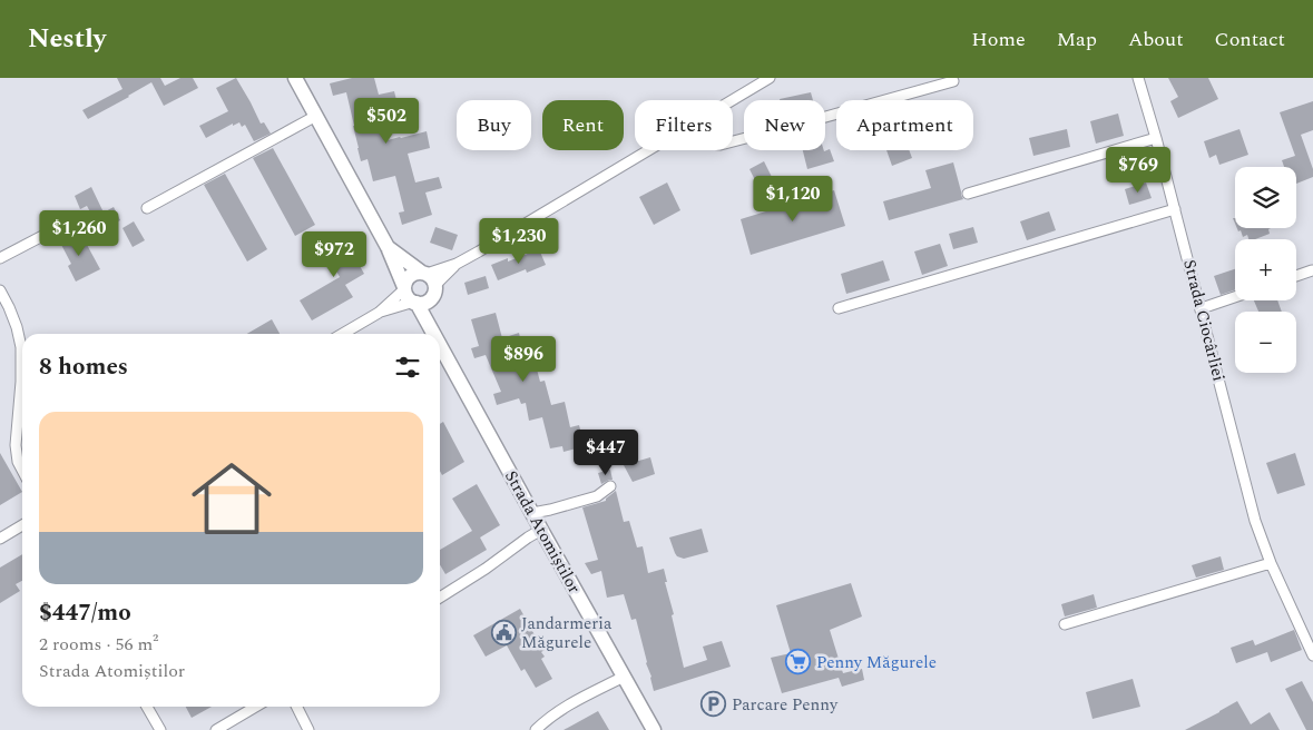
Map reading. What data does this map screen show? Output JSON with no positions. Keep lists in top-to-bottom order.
{
  "streets": {
    "main road": ["Strada Atomiștilor"],
    "street": ["Strada Ciocârliei"]
  },
  "places": {
    "public building": ["Jandarmeria Măgurele"],
    "supermarket": ["Penny Măgurele"],
    "parking": ["Parcare Penny"]
  },
  "page": {
    "header": "Nestly",
    "nav": [
      "Home",
      "Map",
      "About",
      "Contact"
    ],
    "price": [
      "$502",
      "$769",
      "$1,120",
      "$1,260",
      "$1,230",
      "$972",
      "$896",
      "$447"
    ],
    "chip": [
      "Buy",
      "Rent",
      "Filters",
      "New",
      "Apartment"
    ],
    "map_buttons": ["+", "−"],
    "heading": "8 homes",
    "list": [
      {
        "name": "$447/mo",
        "note": "2 rooms · 56 m² · Strada Atomiștilor"
      }
    ]
  }
}
